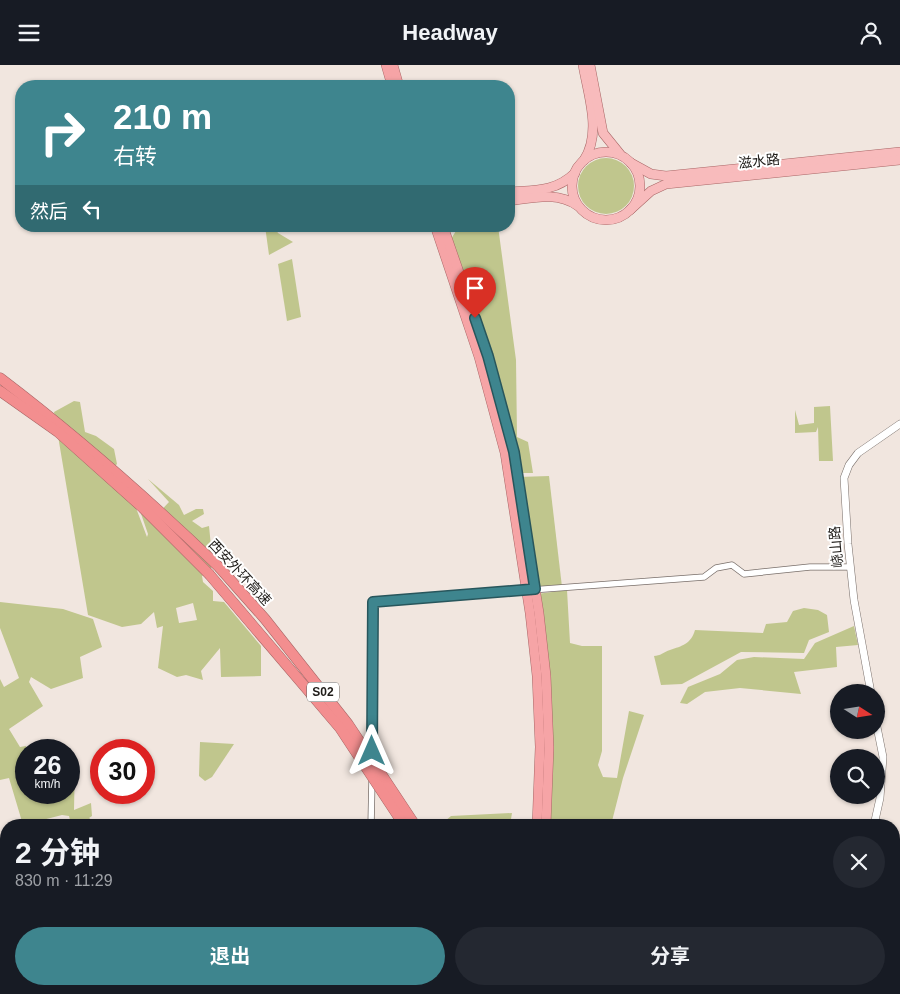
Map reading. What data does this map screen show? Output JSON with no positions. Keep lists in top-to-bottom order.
{
  "streets": {
    "highway": ["西安外环高速", "S02"],
    "main road": ["滋水路"],
    "street": ["峣山路"]
  },
  "north": "right",
  "page": {
    "header": "Headway",
    "turn": ["210 m", "右转"],
    "then": "然后",
    "speed": "26 km/h",
    "limit": "30",
    "heading": ["2 分钟", "830 m · 11:29"],
    "buttons": ["退出", "分享"]
  }
}
